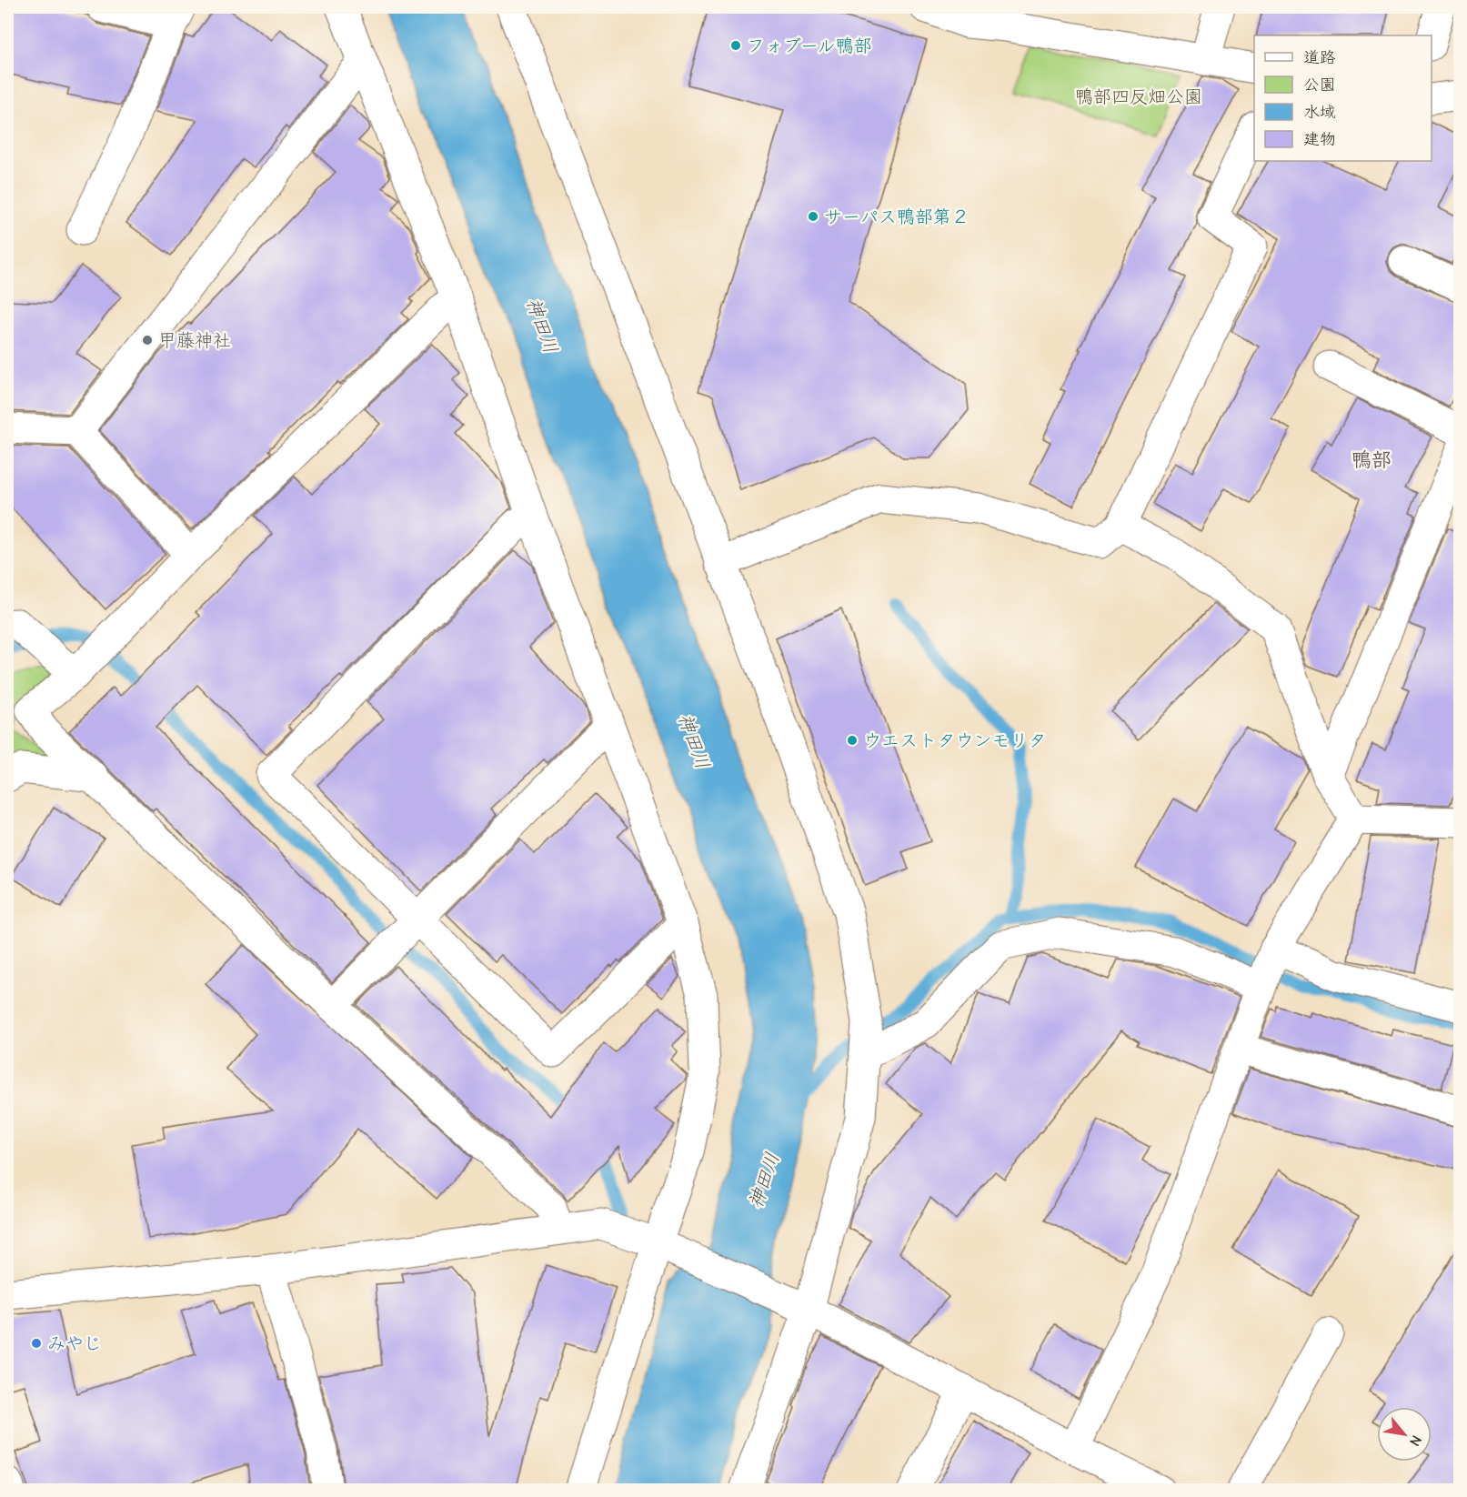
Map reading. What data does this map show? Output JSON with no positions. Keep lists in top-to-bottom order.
{
  "districts": ["鴨部"],
  "water": ["神田川"],
  "parks": ["鴨部四反畑公園"],
  "places": [
    "フォブール鴨部",
    "サーパス鴨部第２",
    "甲藤神社",
    "ウエストタウンモリタ",
    "みやじ"
  ],
  "legend": [
    "道路",
    "公園",
    "水域",
    "建物"
  ],
  "north": "bottom right"
}
